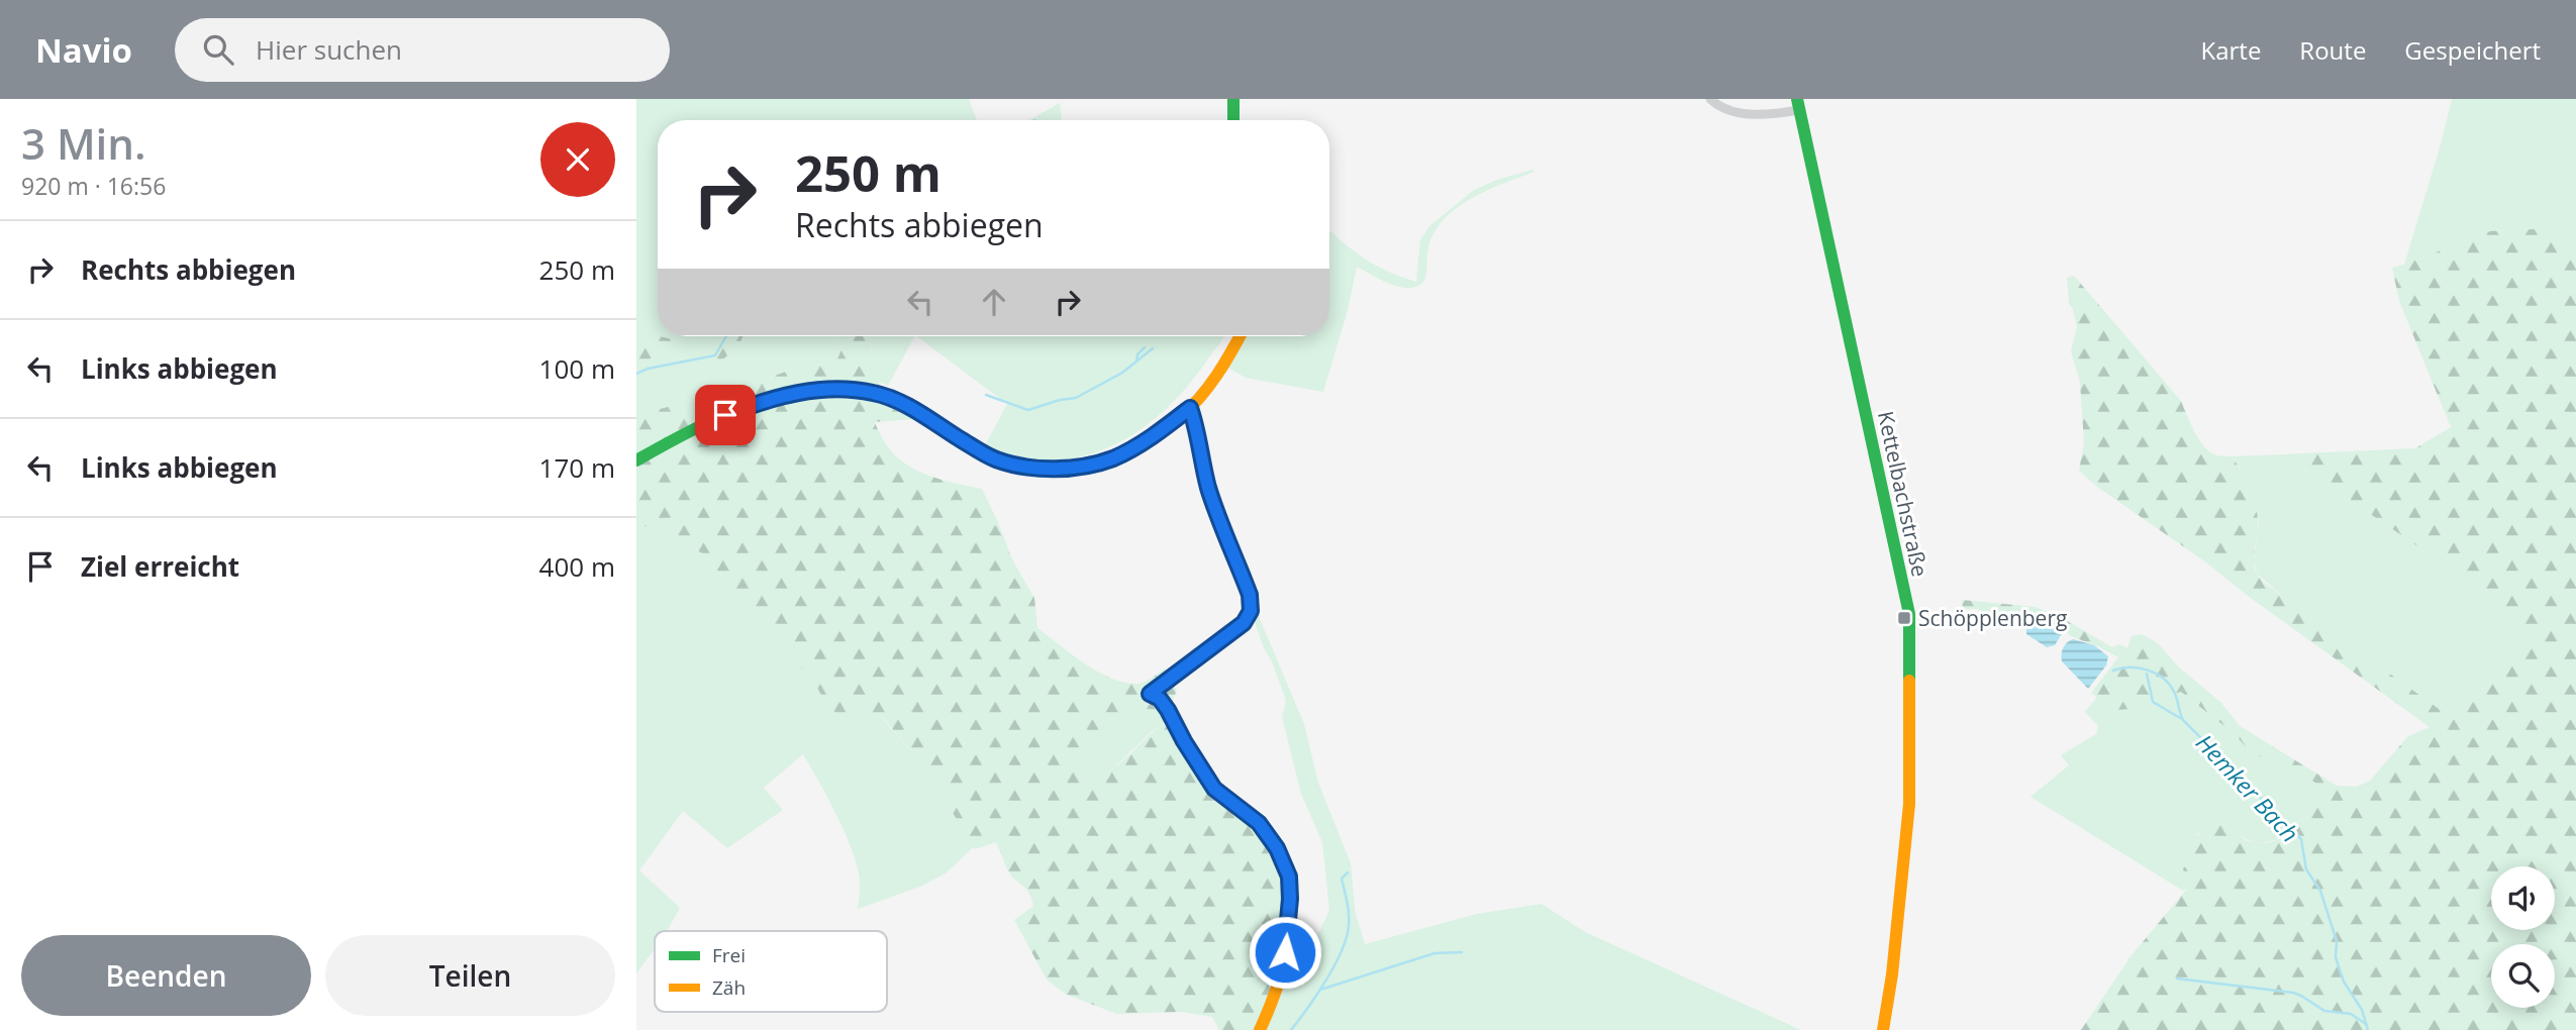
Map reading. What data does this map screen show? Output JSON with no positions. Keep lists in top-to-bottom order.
{
  "streets": {
    "street": ["Kettelbachstraße"]
  },
  "water": ["Hemker Bach"],
  "places": {
    "transit": ["Schöpplenberg"]
  },
  "legend": ["Frei", "Zäh"],
  "page": {
    "header": "Navio",
    "search": "Hier suchen",
    "nav": ["Karte", "Route", "Gespeichert"],
    "heading": ["3 Min.", "920 m · 16:56"],
    "turn": ["250 m", "Rechts abbiegen"],
    "list": [
      {
        "name": "Rechts abbiegen",
        "value": "250 m"
      },
      {
        "name": "Links abbiegen",
        "value": "100 m"
      },
      {
        "name": "Links abbiegen",
        "value": "170 m"
      },
      {
        "name": "Ziel erreicht",
        "value": "400 m"
      }
    ],
    "buttons": ["Beenden", "Teilen"]
  }
}
